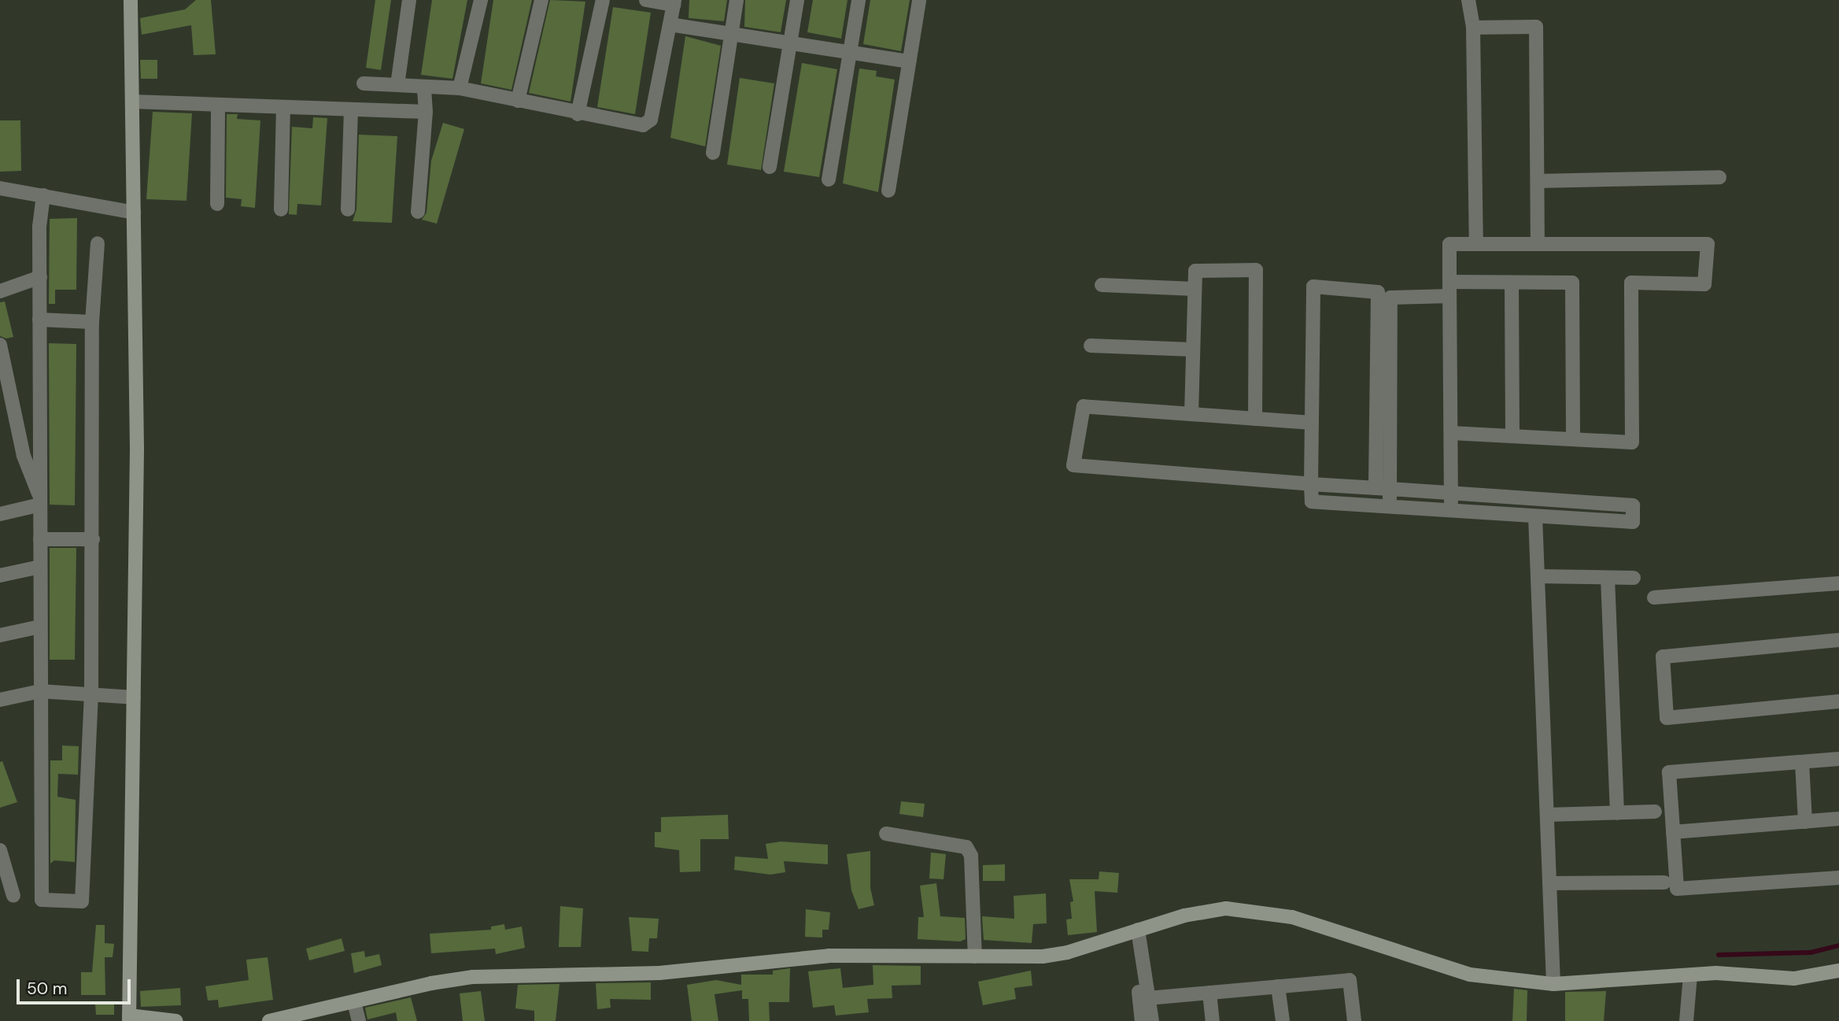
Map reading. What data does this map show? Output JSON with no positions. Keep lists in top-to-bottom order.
{
  "scale_bar": "50 m"
}
